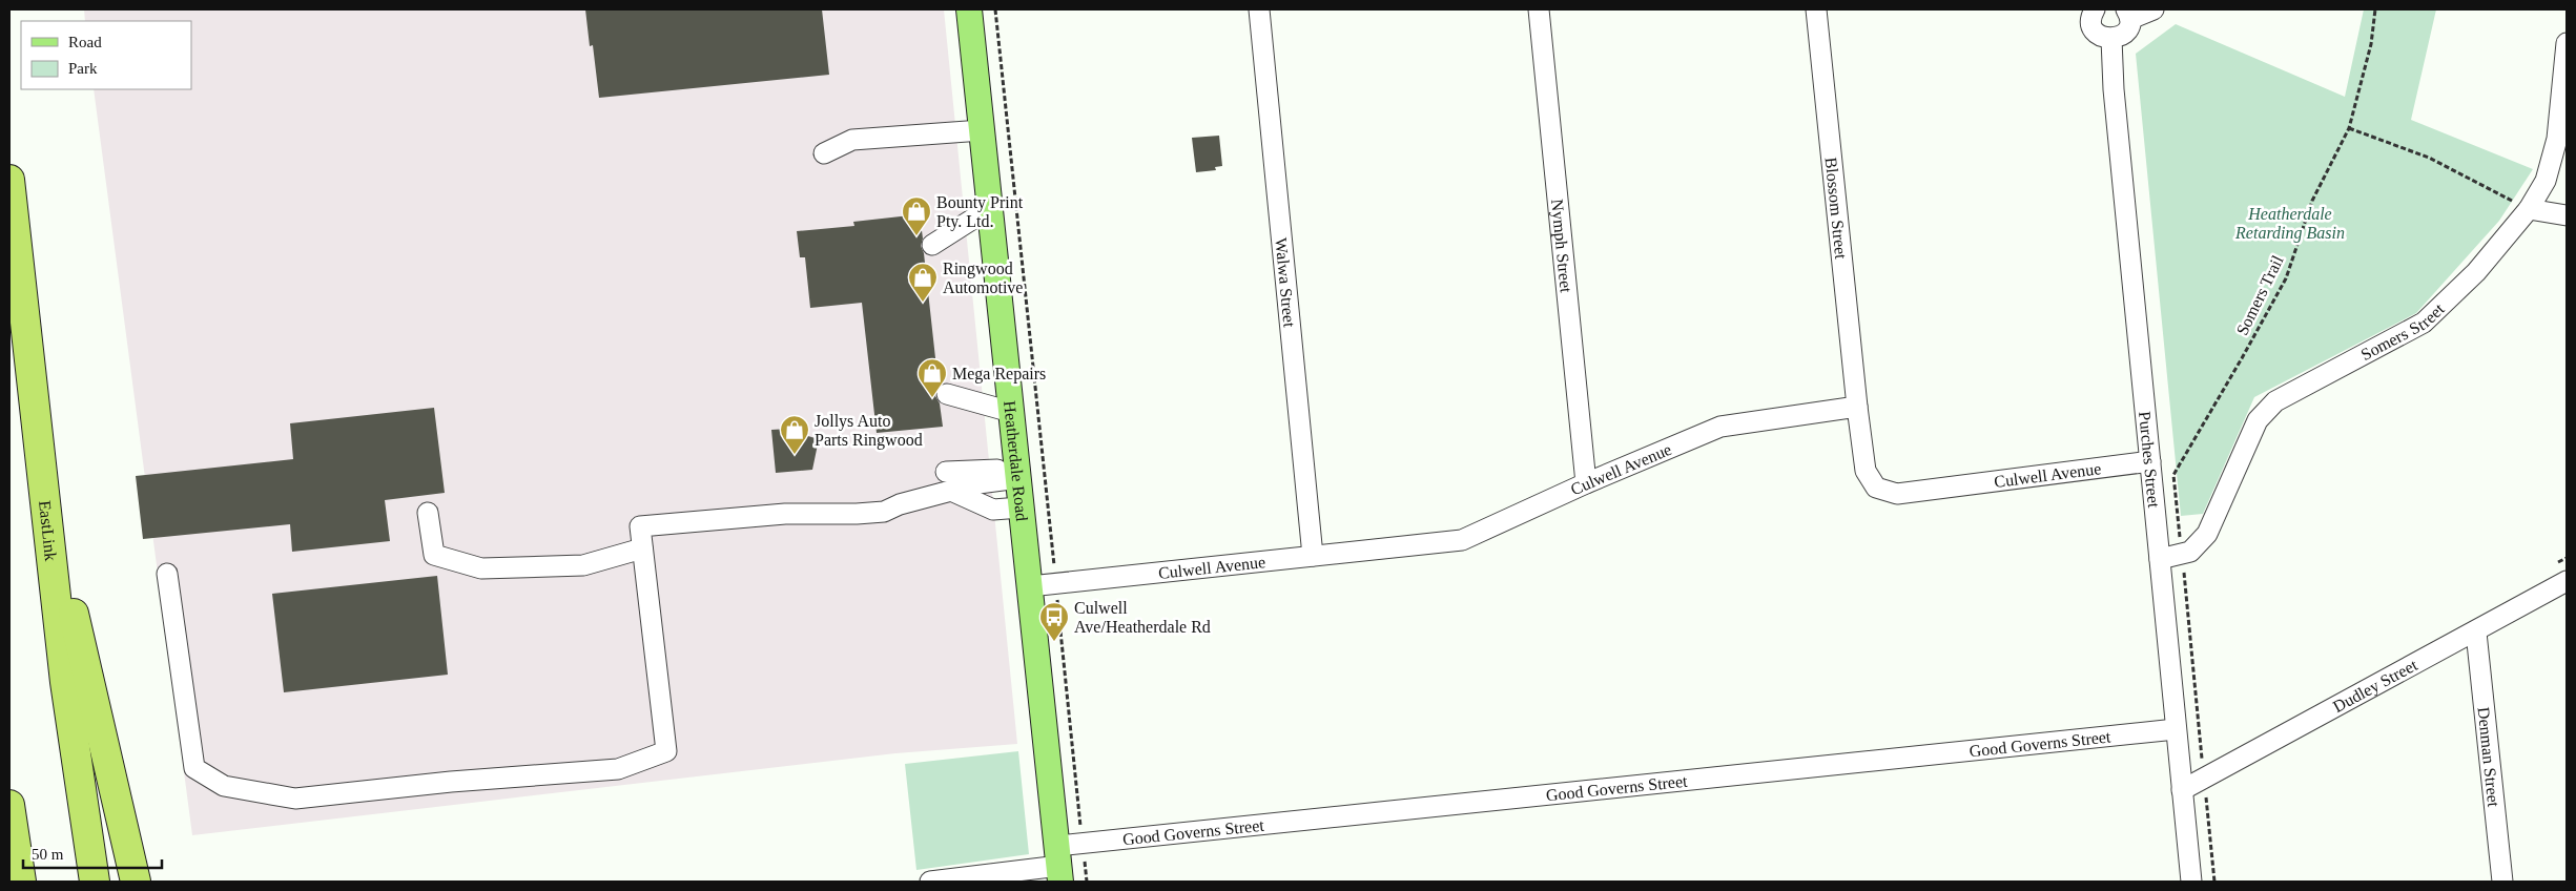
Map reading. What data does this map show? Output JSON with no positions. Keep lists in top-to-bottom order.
{
  "streets": {
    "highway": ["EastLink"],
    "main road": ["Heatherdale Road"],
    "street": [
      "Blossom Street",
      "Nymph Street",
      "Walwa Street",
      "Somers Street",
      "Purches Street",
      "Culwell Avenue",
      "Dudley Street",
      "Good Governs Street",
      "Denman Street"
    ],
    "path": ["Somers Trail"]
  },
  "crossings": [
    ["Blossom Street", "Culwell Avenue"],
    ["Nymph Street", "Culwell Avenue"],
    ["Walwa Street", "Culwell Avenue"],
    ["Somers Trail", "Somers Street"],
    ["Somers Street", "Purches Street"],
    ["Purches Street", "Culwell Avenue"],
    ["Purches Street", "Dudley Street"],
    ["Purches Street", "Good Governs Street"],
    ["Heatherdale Road", "Culwell Avenue"],
    ["Heatherdale Road", "Good Governs Street"],
    ["Dudley Street", "Denman Street"]
  ],
  "parks": ["Heatherdale Retarding Basin"],
  "places": {
    "shop": [
      "Bounty Print Pty. Ltd.",
      "Ringwood Automotive",
      "Mega Repairs",
      "Jollys Auto Parts Ringwood"
    ],
    "bus stop": ["Culwell Ave/Heatherdale Rd"]
  },
  "legend": ["Road", "Park"],
  "scale_bar": "50 m"
}
